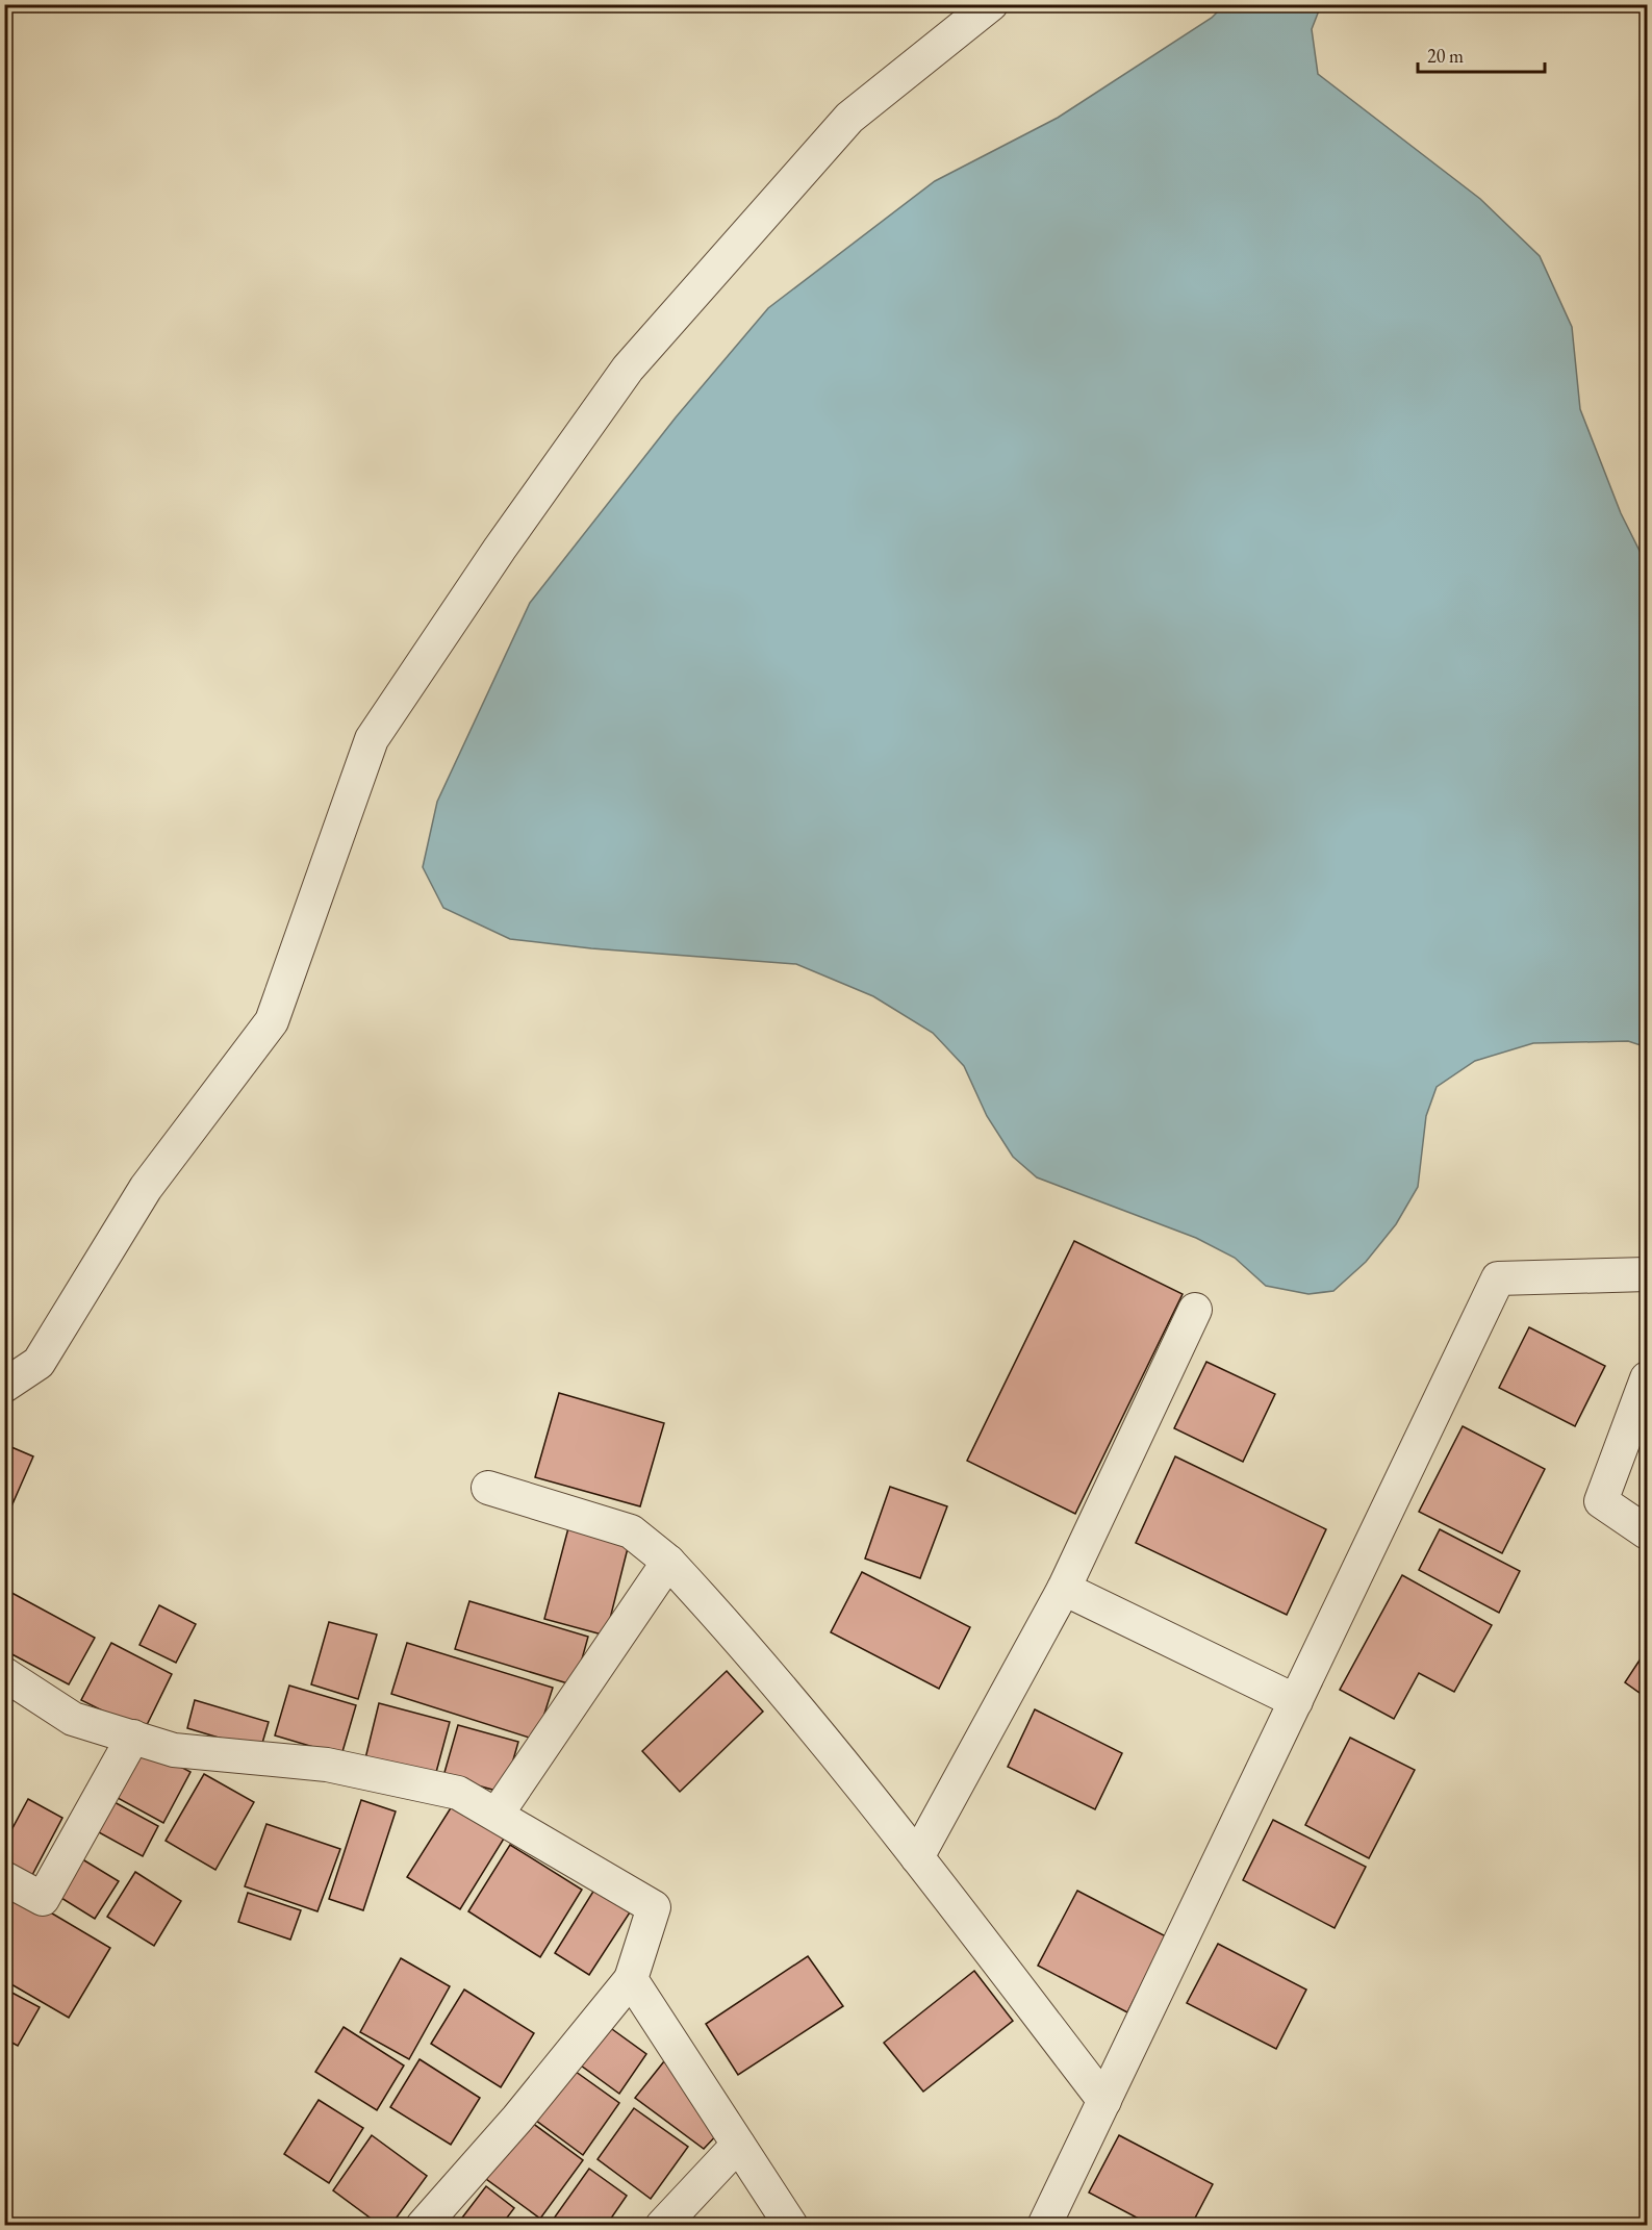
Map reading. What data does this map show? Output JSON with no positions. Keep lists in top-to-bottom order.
{
  "scale_bar": "20 m"
}
